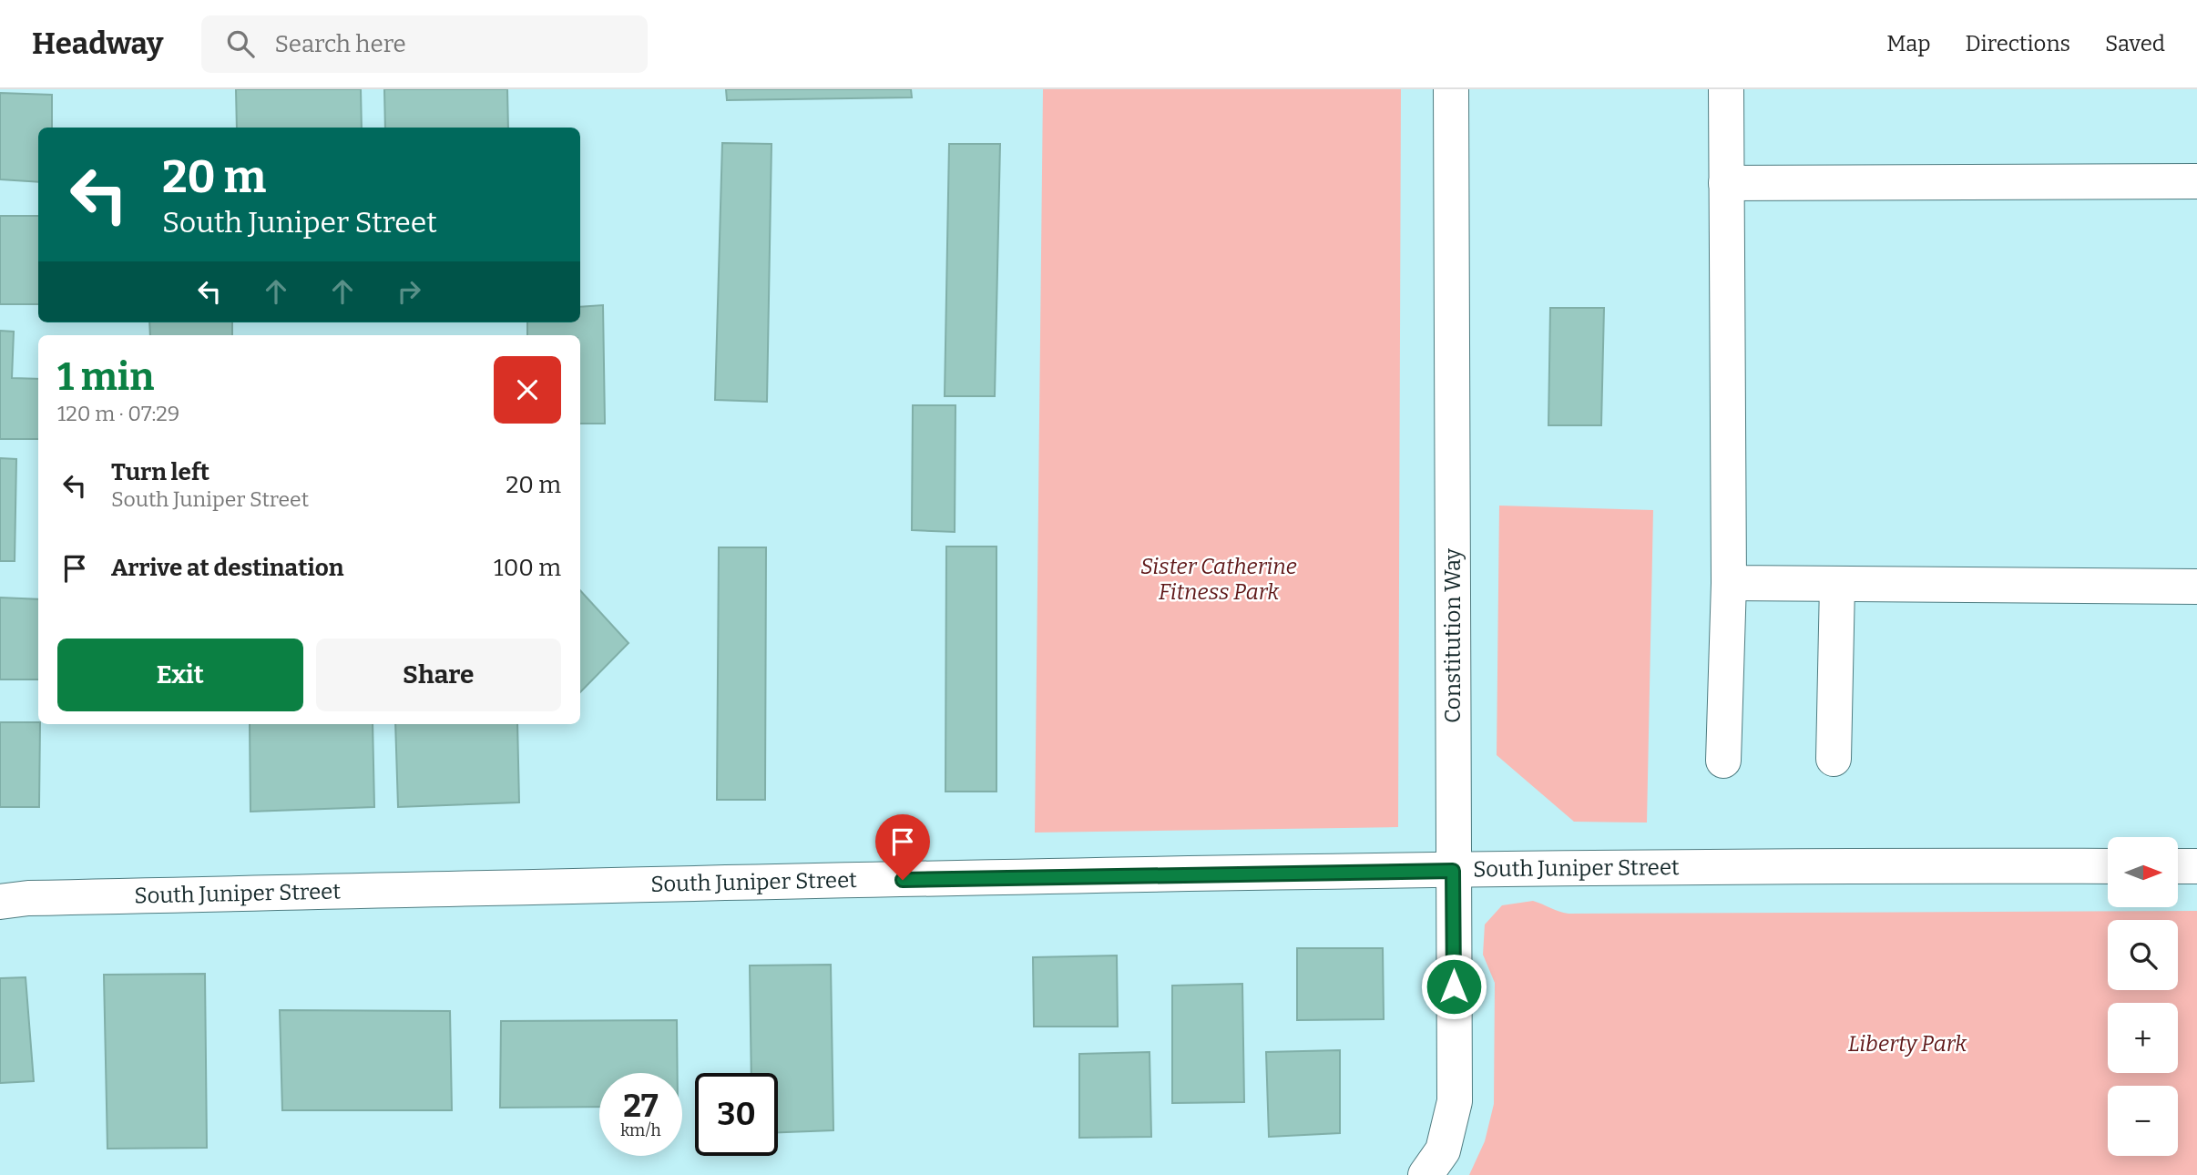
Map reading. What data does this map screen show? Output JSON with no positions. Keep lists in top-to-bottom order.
{
  "streets": {
    "street": ["Constitution Way", "South Juniper Street"]
  },
  "crossings": [
    ["Constitution Way", "South Juniper Street"]
  ],
  "parks": ["Sister Catherine Fitness Park", "Liberty Park"],
  "north": "right",
  "page": {
    "header": "Headway",
    "search": "Search here",
    "nav": ["Map", "Directions", "Saved"],
    "turn": ["20 m", "South Juniper Street"],
    "heading": ["1 min", "120 m · 07:29"],
    "list": [
      {
        "name": "Turn left",
        "note": "South Juniper Street",
        "value": "20 m"
      },
      {
        "name": "Arrive at destination",
        "value": "100 m"
      }
    ],
    "buttons": ["Exit", "Share"],
    "map_buttons": ["+", "−"],
    "speed": "27 km/h",
    "limit": "30"
  }
}
